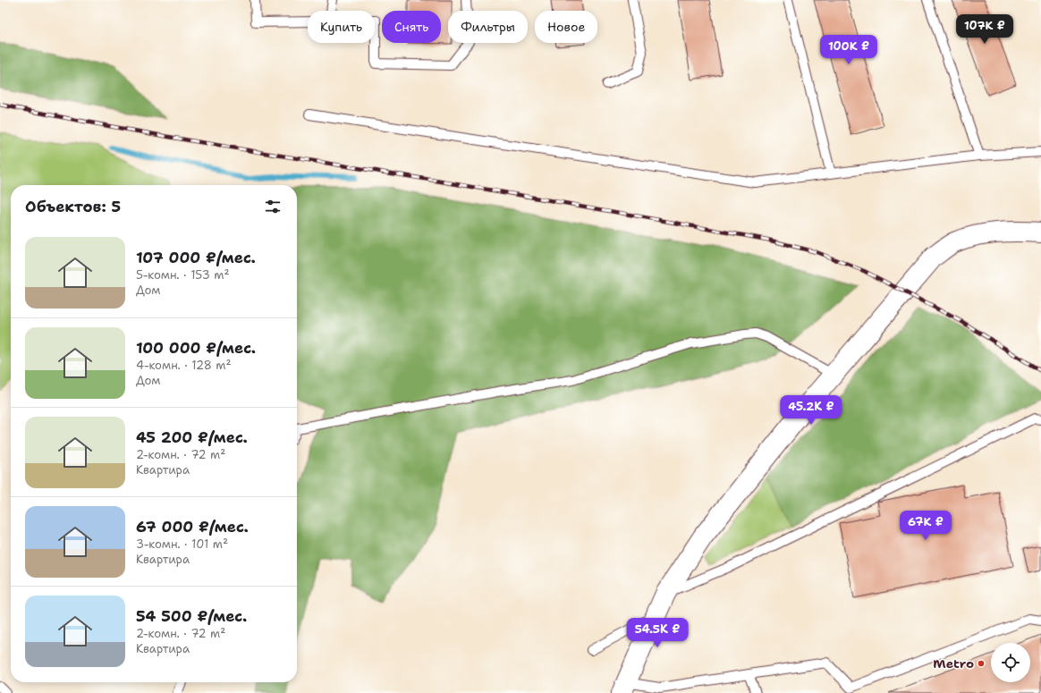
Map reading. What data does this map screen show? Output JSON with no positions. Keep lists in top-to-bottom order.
{
  "places": ["Metro"],
  "page": {
    "chip": [
      "Купить",
      "Снять",
      "Фильтры",
      "Новое"
    ],
    "price": [
      "107K ₽",
      "100K ₽",
      "45.2K ₽",
      "67K ₽",
      "54.5K ₽"
    ],
    "heading": "Объектов: 5",
    "list": [
      {
        "name": "107 000 ₽/мес.",
        "note": "5-комн. · 153 m² · Дом"
      },
      {
        "name": "100 000 ₽/мес.",
        "note": "4-комн. · 128 m² · Дом"
      },
      {
        "name": "45 200 ₽/мес.",
        "note": "2-комн. · 72 m² · Квартира"
      },
      {
        "name": "67 000 ₽/мес.",
        "note": "3-комн. · 101 m² · Квартира"
      },
      {
        "name": "54 500 ₽/мес.",
        "note": "2-комн. · 72 m² · Квартира"
      }
    ]
  }
}
